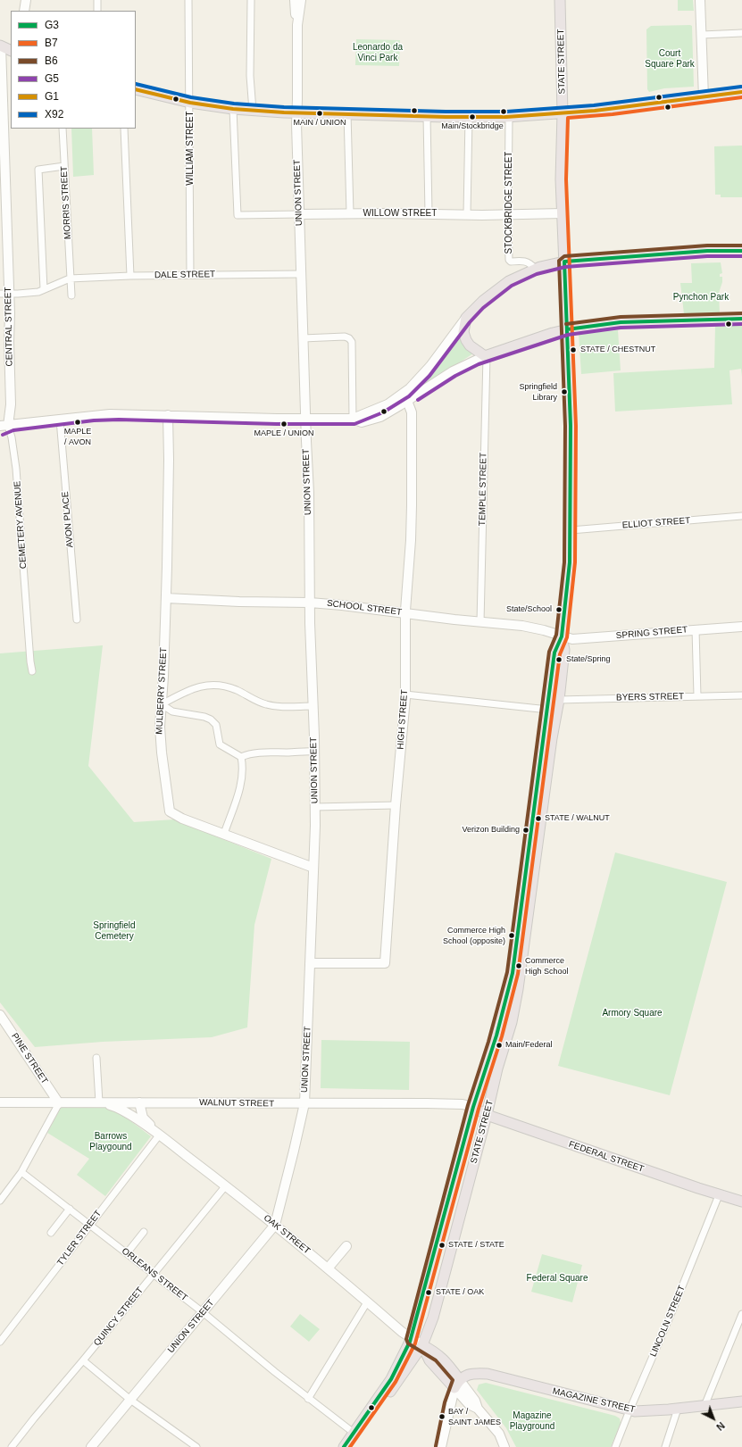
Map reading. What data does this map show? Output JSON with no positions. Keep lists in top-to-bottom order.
{
  "streets": {
    "main road": ["STATE STREET", "FEDERAL STREET", "MAGAZINE STREET"],
    "street": [
      "WILLIAM STREET",
      "UNION STREET",
      "MORRIS STREET",
      "STOCKBRIDGE STREET",
      "WILLOW STREET",
      "DALE STREET",
      "CENTRAL STREET",
      "TEMPLE STREET",
      "AVON PLACE",
      "ELLIOT STREET",
      "CEMETERY AVENUE",
      "SCHOOL STREET",
      "SPRING STREET",
      "MULBERRY STREET",
      "BYERS STREET",
      "HIGH STREET",
      "PINE STREET",
      "WALNUT STREET",
      "OAK STREET",
      "TYLER STREET",
      "ORLEANS STREET",
      "QUINCY STREET",
      "LINCOLN STREET"
    ]
  },
  "crossings": [
    ["STATE STREET", "WILLOW STREET"],
    ["STATE STREET", "ELLIOT STREET"],
    ["STATE STREET", "SCHOOL STREET"],
    ["STATE STREET", "SPRING STREET"],
    ["STATE STREET", "BYERS STREET"],
    ["STATE STREET", "WALNUT STREET"],
    ["STATE STREET", "FEDERAL STREET"],
    ["STATE STREET", "OAK STREET"],
    ["STATE STREET", "ORLEANS STREET"],
    ["WILLIAM STREET", "DALE STREET"],
    ["UNION STREET", "WILLOW STREET"],
    ["UNION STREET", "DALE STREET"],
    ["UNION STREET", "SCHOOL STREET"],
    ["UNION STREET", "MULBERRY STREET"],
    ["UNION STREET", "HIGH STREET"],
    ["UNION STREET", "WALNUT STREET"],
    ["UNION STREET", "OAK STREET"],
    ["UNION STREET", "ORLEANS STREET"],
    ["MORRIS STREET", "DALE STREET"],
    ["STOCKBRIDGE STREET", "WILLOW STREET"],
    ["CENTRAL STREET", "CEMETERY AVENUE"],
    ["TEMPLE STREET", "SCHOOL STREET"],
    ["SCHOOL STREET", "SPRING STREET"],
    ["SCHOOL STREET", "MULBERRY STREET"],
    ["SCHOOL STREET", "HIGH STREET"],
    ["PINE STREET", "WALNUT STREET"],
    ["WALNUT STREET", "FEDERAL STREET"],
    ["WALNUT STREET", "OAK STREET"],
    ["FEDERAL STREET", "LINCOLN STREET"],
    ["OAK STREET", "TYLER STREET"],
    ["OAK STREET", "QUINCY STREET"],
    ["TYLER STREET", "ORLEANS STREET"],
    ["ORLEANS STREET", "QUINCY STREET"],
    ["LINCOLN STREET", "MAGAZINE STREET"]
  ],
  "parks": [
    "Leonardo da Vinci Park",
    "Court Square Park",
    "Pynchon Park",
    "Springfield Cemetery",
    "Armory Square",
    "Barrows Playgound",
    "Federal Square",
    "Magazine Playground"
  ],
  "places": [
    "MAIN / UNION",
    "Main/Stockbridge",
    "STATE / CHESTNUT",
    "Springfield Library",
    "MAPLE / AVON",
    "MAPLE / UNION",
    "State/School",
    "State/Spring",
    "STATE / WALNUT",
    "Verizon Building",
    "Commerce High School (opposite)",
    "Commerce High School",
    "Main/Federal",
    "STATE / STATE",
    "STATE / OAK",
    "BAY / SAINT JAMES"
  ],
  "lines": [
    "transit line X92",
    "transit line G1",
    "transit line B7",
    "transit line B6",
    "transit line G3",
    "transit line G5"
  ],
  "legend": [
    "G3",
    "B7",
    "B6",
    "G5",
    "G1",
    "X92"
  ],
  "north": "bottom right"
}
